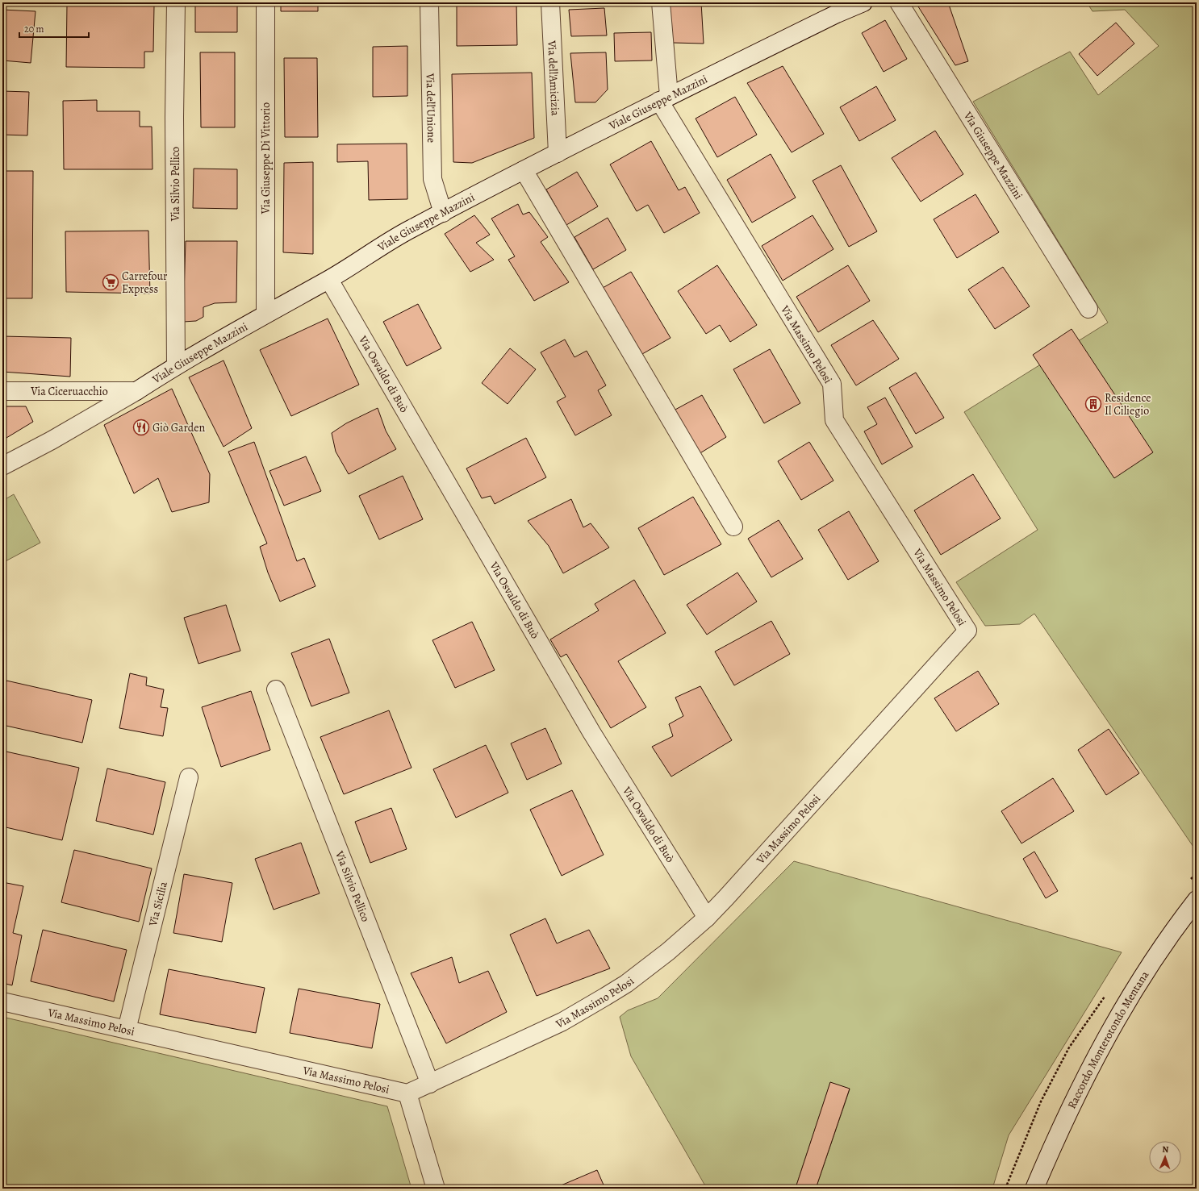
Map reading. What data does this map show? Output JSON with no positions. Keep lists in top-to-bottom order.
{
  "streets": {
    "street": [
      "Via dell'Amicizia",
      "Viale Giuseppe Mazzini",
      "Via dell'Unione",
      "Via Giuseppe Mazzini",
      "Via Giuseppe Di Vittorio",
      "Via Silvio Pellico",
      "Via Massimo Pelosi",
      "Via Osvaldo di Buò",
      "Via Ciceruacchio",
      "Via Sicilia",
      "Raccordo Monterotondo Mentana"
    ]
  },
  "crossings": [
    ["Via dell'Amicizia", "Viale Giuseppe Mazzini"],
    ["Viale Giuseppe Mazzini", "Via dell'Unione"],
    ["Viale Giuseppe Mazzini", "Via Giuseppe Di Vittorio"],
    ["Viale Giuseppe Mazzini", "Via Silvio Pellico"],
    ["Viale Giuseppe Mazzini", "Via Massimo Pelosi"],
    ["Viale Giuseppe Mazzini", "Via Osvaldo di Buò"],
    ["Viale Giuseppe Mazzini", "Via Ciceruacchio"],
    ["Via Silvio Pellico", "Via Massimo Pelosi"],
    ["Via Massimo Pelosi", "Via Osvaldo di Buò"],
    ["Via Massimo Pelosi", "Via Sicilia"]
  ],
  "places": {
    "supermarket": ["Carrefour Express"],
    "building": ["Residence Il Ciliegio"],
    "restaurant": ["Giò Garden"]
  },
  "scale_bar": "20 m",
  "north": "top"
}
